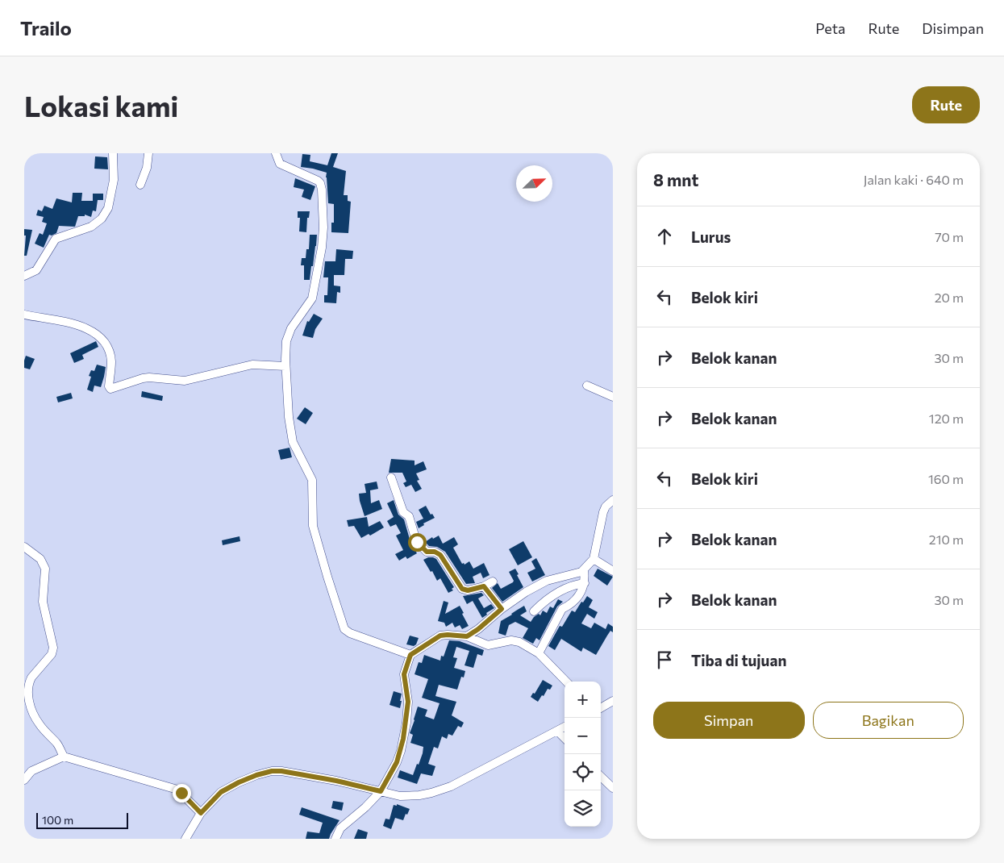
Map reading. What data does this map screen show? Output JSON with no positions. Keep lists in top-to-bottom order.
{
  "scale_bar": "100 m",
  "north": "top right",
  "page": {
    "header": "Trailo",
    "nav": ["Peta", "Rute", "Disimpan"],
    "buttons": [
      "Rute",
      ["Simpan", "Bagikan"]
    ],
    "title": "Lokasi kami",
    "heading": ["8 mnt", "Jalan kaki · 640 m"],
    "list": [
      ["Lurus", "70 m"],
      ["Belok kiri", "20 m"],
      ["Belok kanan", "30 m"],
      ["Belok kanan", "120 m"],
      ["Belok kiri", "160 m"],
      ["Belok kanan", "210 m"],
      ["Belok kanan", "30 m"],
      "Tiba di tujuan"
    ],
    "map_buttons": ["+", "−"],
    "scale": "100 m"
  }
}
